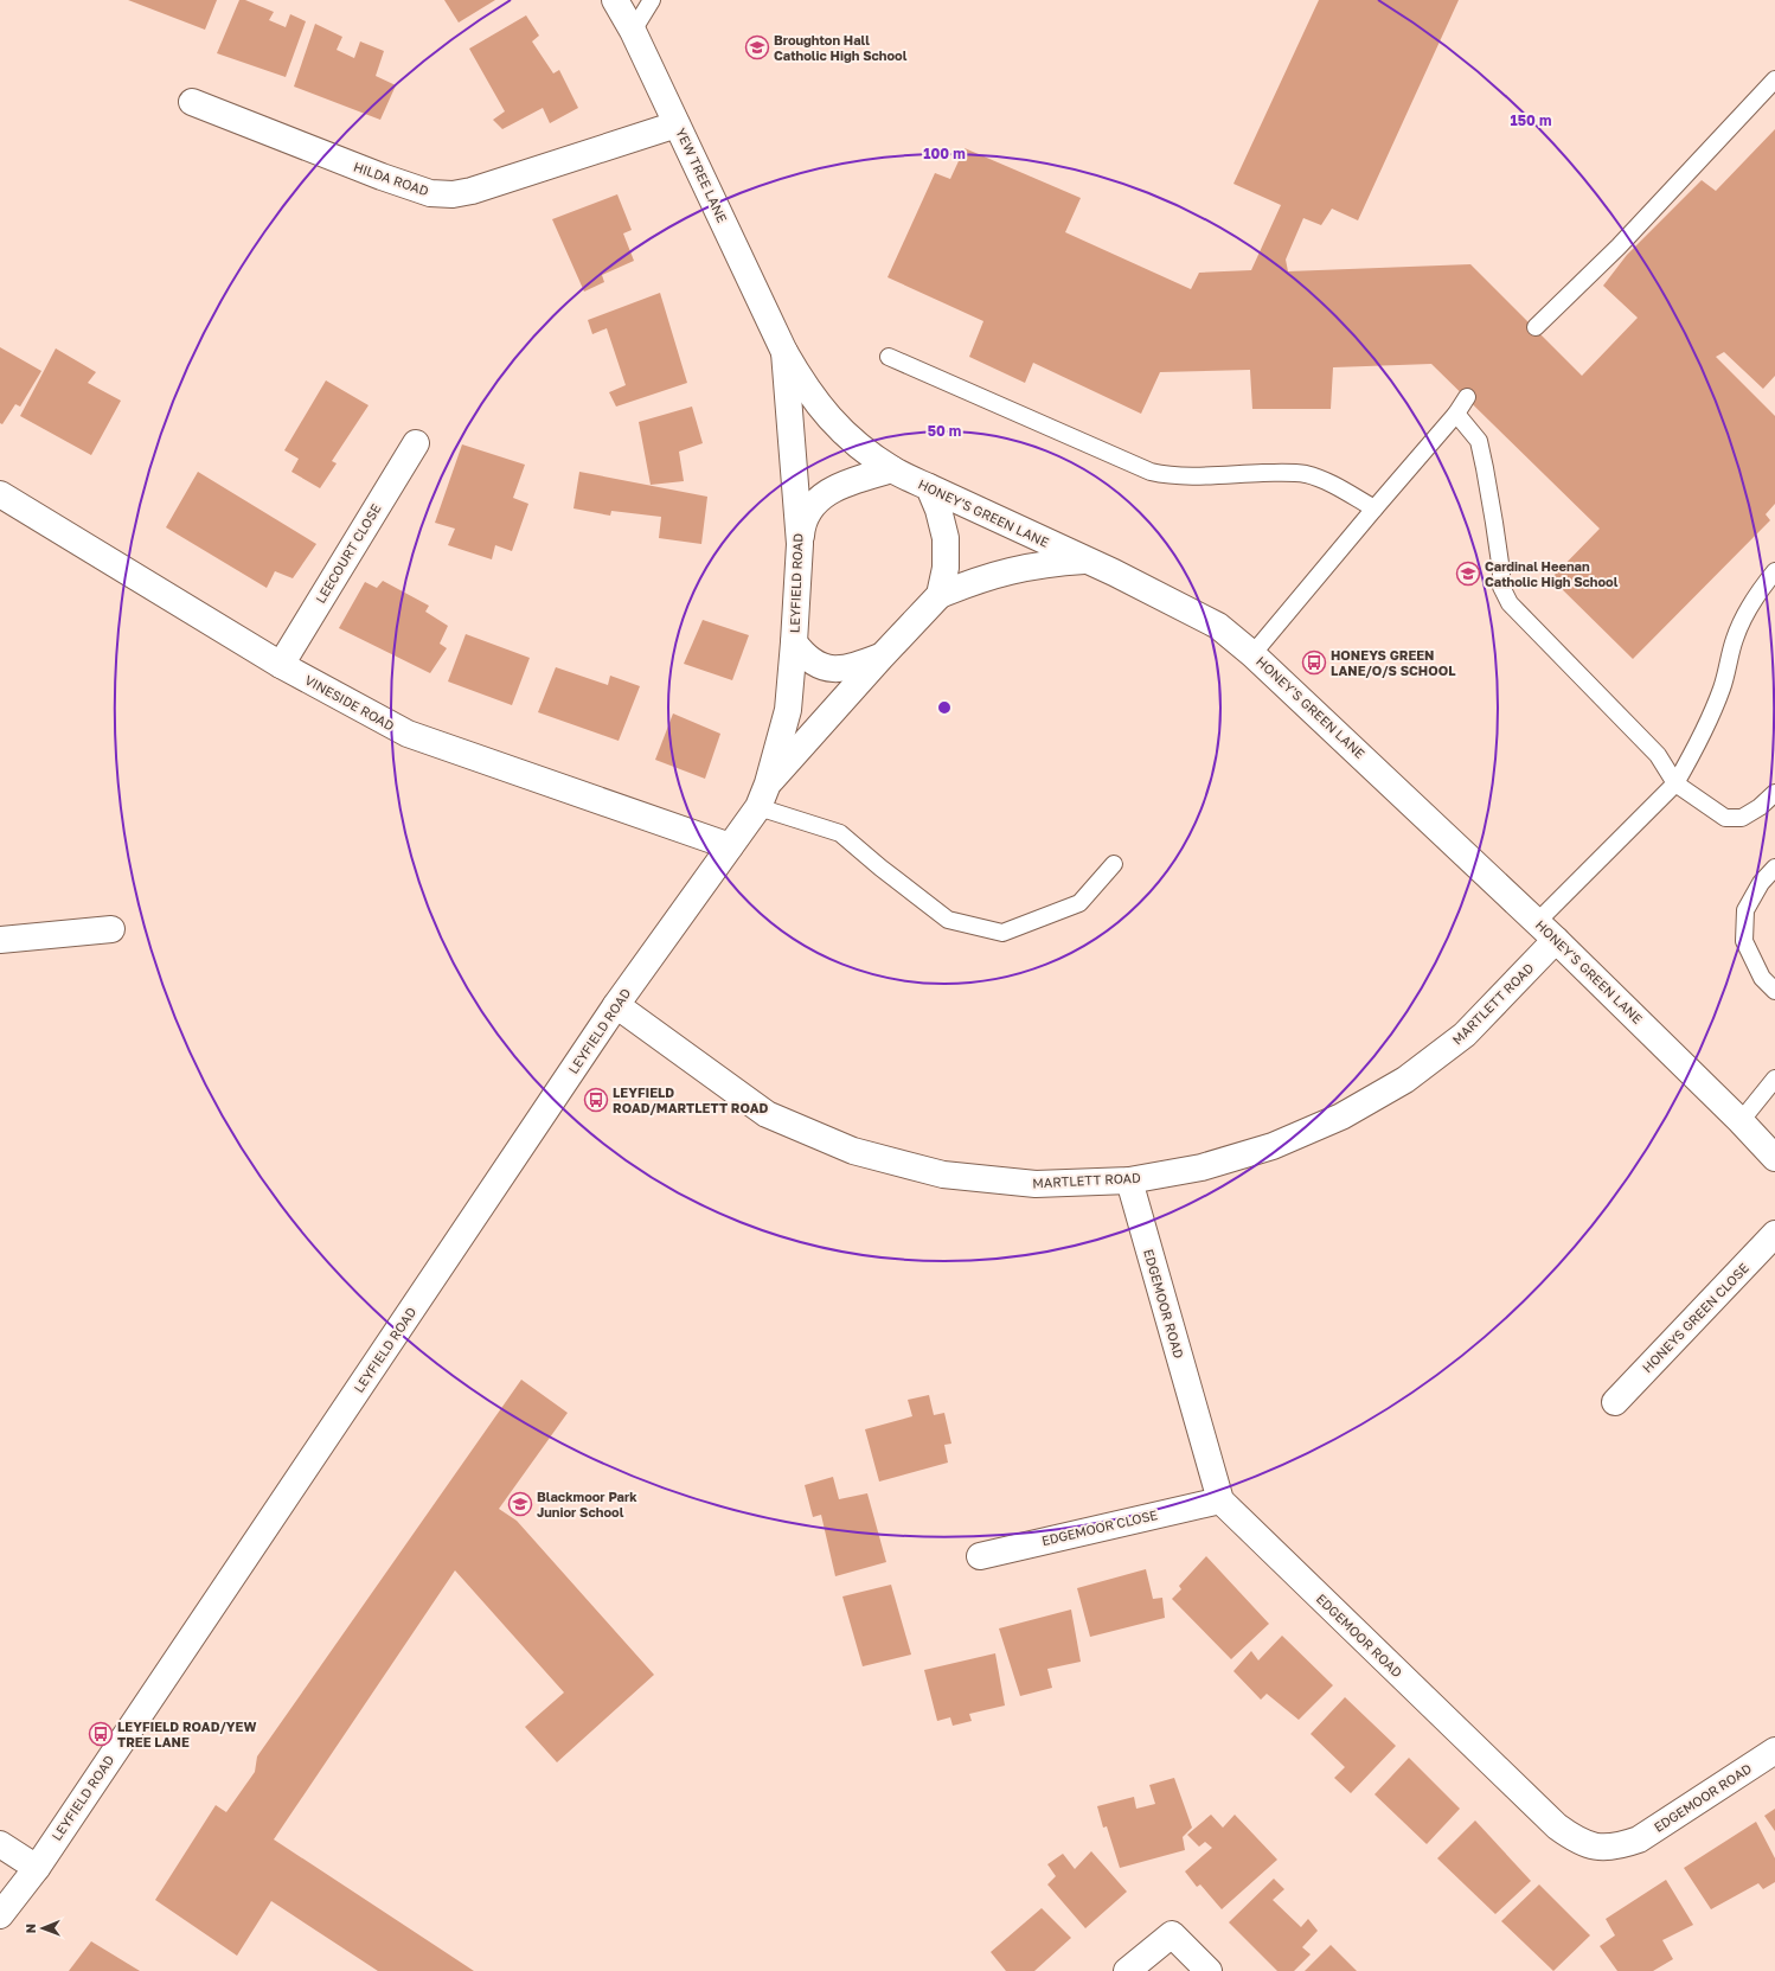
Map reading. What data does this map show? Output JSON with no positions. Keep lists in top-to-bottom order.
{
  "streets": {
    "street": [
      "YEW TREE LANE",
      "HILDA ROAD",
      "HONEY'S GREEN LANE",
      "LEECOURT CLOSE",
      "LEYFIELD ROAD",
      "VINESIDE ROAD",
      "MARTLETT ROAD",
      "EDGEMOOR ROAD",
      "HONEYS GREEN CLOSE",
      "EDGEMOOR CLOSE"
    ]
  },
  "crossings": [
    ["YEW TREE LANE", "HILDA ROAD"],
    ["YEW TREE LANE", "HONEY'S GREEN LANE"],
    ["YEW TREE LANE", "LEYFIELD ROAD"],
    ["HONEY'S GREEN LANE", "LEYFIELD ROAD"],
    ["HONEY'S GREEN LANE", "MARTLETT ROAD"],
    ["LEECOURT CLOSE", "VINESIDE ROAD"],
    ["LEYFIELD ROAD", "VINESIDE ROAD"],
    ["LEYFIELD ROAD", "MARTLETT ROAD"],
    ["MARTLETT ROAD", "EDGEMOOR ROAD"],
    ["EDGEMOOR ROAD", "EDGEMOOR CLOSE"]
  ],
  "places": {
    "school or university": ["Broughton Hall Catholic High School", "Cardinal Heenan Catholic High School", "Blackmoor Park Junior School"],
    "bus stop": ["HONEYS GREEN LANE/O/S SCHOOL", "LEYFIELD ROAD/MARTLETT ROAD", "LEYFIELD ROAD/YEW TREE LANE"]
  },
  "north": "left",
  "rings": ["150 m", "100 m", "50 m"]
}
